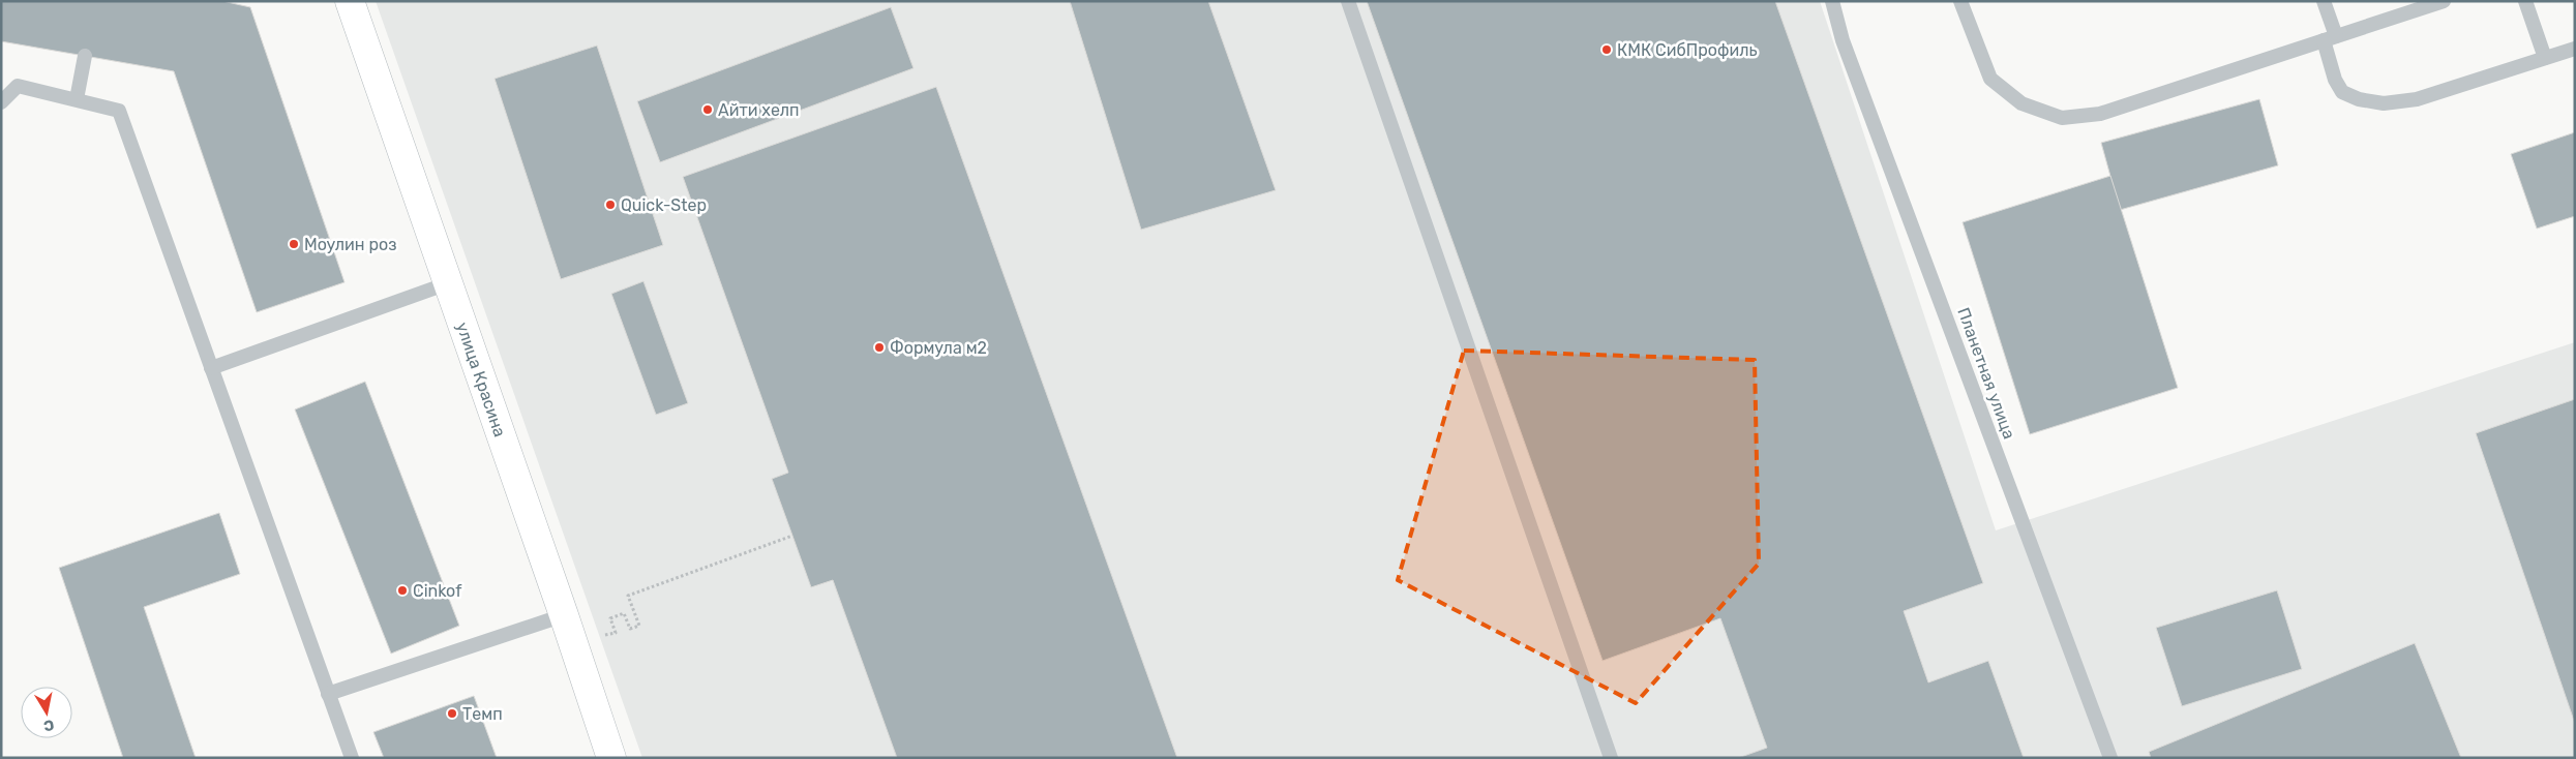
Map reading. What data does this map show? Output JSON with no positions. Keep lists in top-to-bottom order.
{
  "streets": {
    "street": ["улица Красина"],
    "lane": ["Планетная улица"]
  },
  "places": [
    "КМК СибПрофиль",
    "Айти хелп",
    "Quick-Step",
    "Моулин роз",
    "Формула м2",
    "Cinkof",
    "Темп"
  ],
  "north": "bottom"
}
